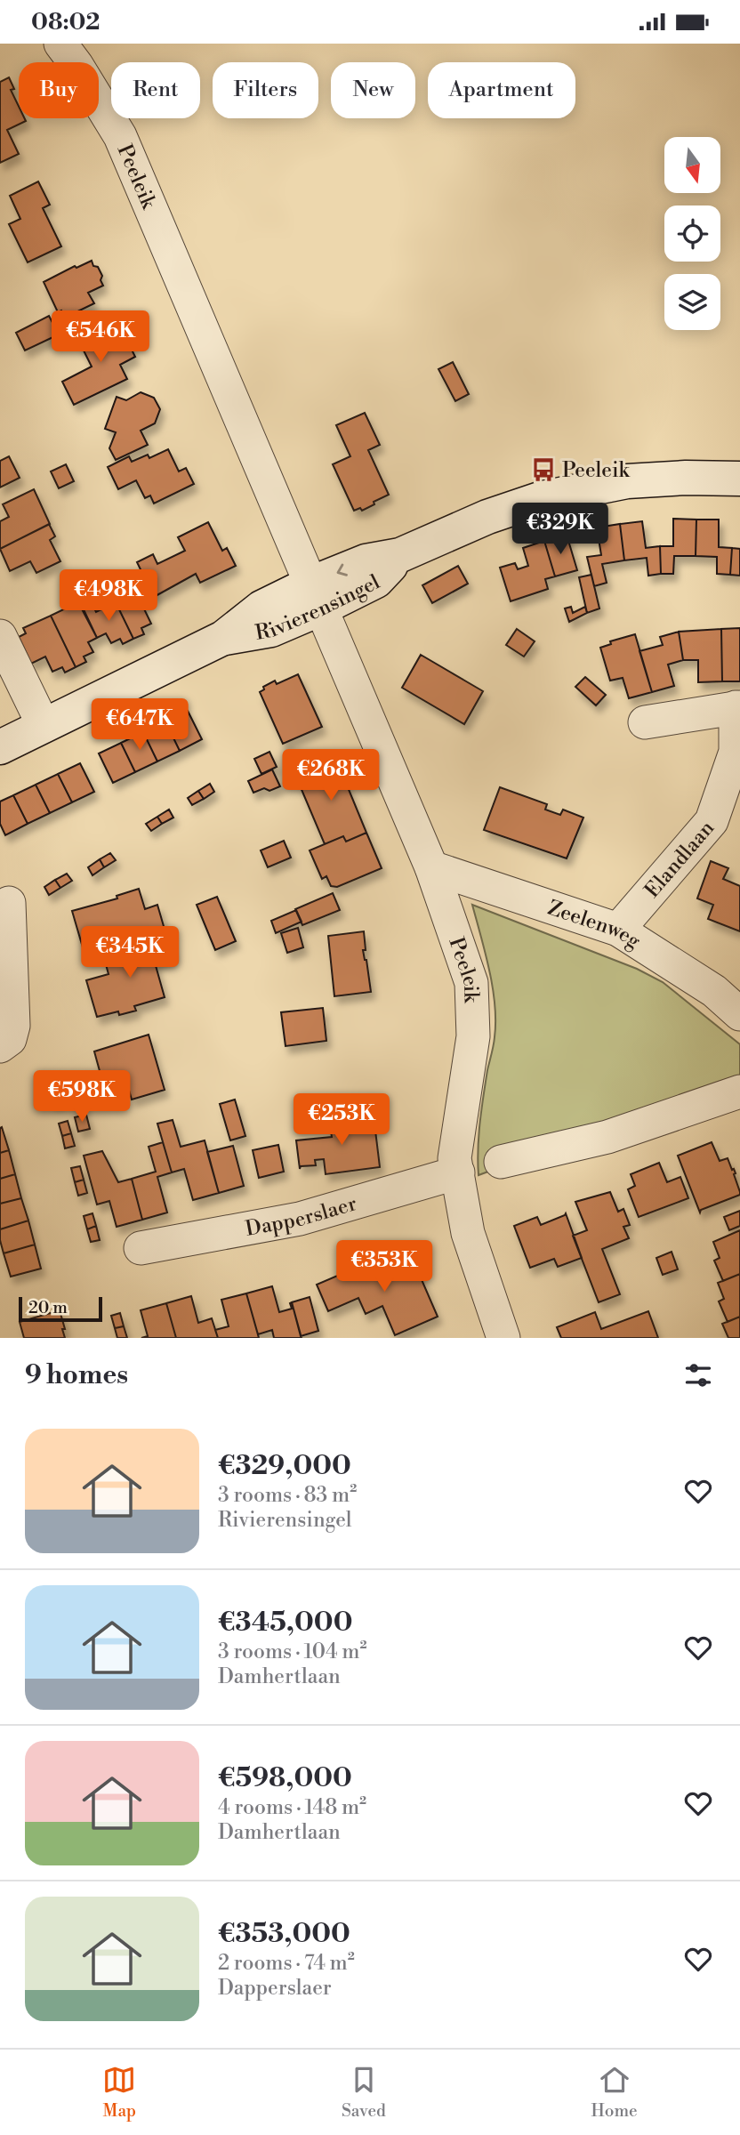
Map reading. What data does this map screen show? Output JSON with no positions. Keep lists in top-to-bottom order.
{
  "streets": {
    "street": [
      "Peeleik",
      "Rivierensingel",
      "Elandlaan",
      "Zeelenweg",
      "Dapperslaer"
    ]
  },
  "crossings": [
    ["Peeleik", "Rivierensingel"],
    ["Peeleik", "Zeelenweg"],
    ["Peeleik", "Dapperslaer"],
    ["Elandlaan", "Zeelenweg"]
  ],
  "places": {
    "bus stop": ["Peeleik"]
  },
  "scale_bar": "20 m",
  "north": "bottom",
  "page": {
    "status": "08:02",
    "chip": [
      "Buy",
      "Rent",
      "Filters",
      "New",
      "Apartment"
    ],
    "price": [
      "€546K",
      "€329K",
      "€498K",
      "€647K",
      "€268K",
      "€345K",
      "€598K",
      "€253K",
      "€353K"
    ],
    "scale": "20 m",
    "heading": "9 homes",
    "list": [
      {
        "name": "€329,000",
        "note": "3 rooms · 83 m² · Rivierensingel"
      },
      {
        "name": "€345,000",
        "note": "3 rooms · 104 m² · Damhertlaan"
      },
      {
        "name": "€598,000",
        "note": "4 rooms · 148 m² · Damhertlaan"
      },
      {
        "name": "€353,000",
        "note": "2 rooms · 74 m² · Dapperslaer"
      }
    ],
    "tabs": ["Map", "Saved", "Home"]
  }
}
